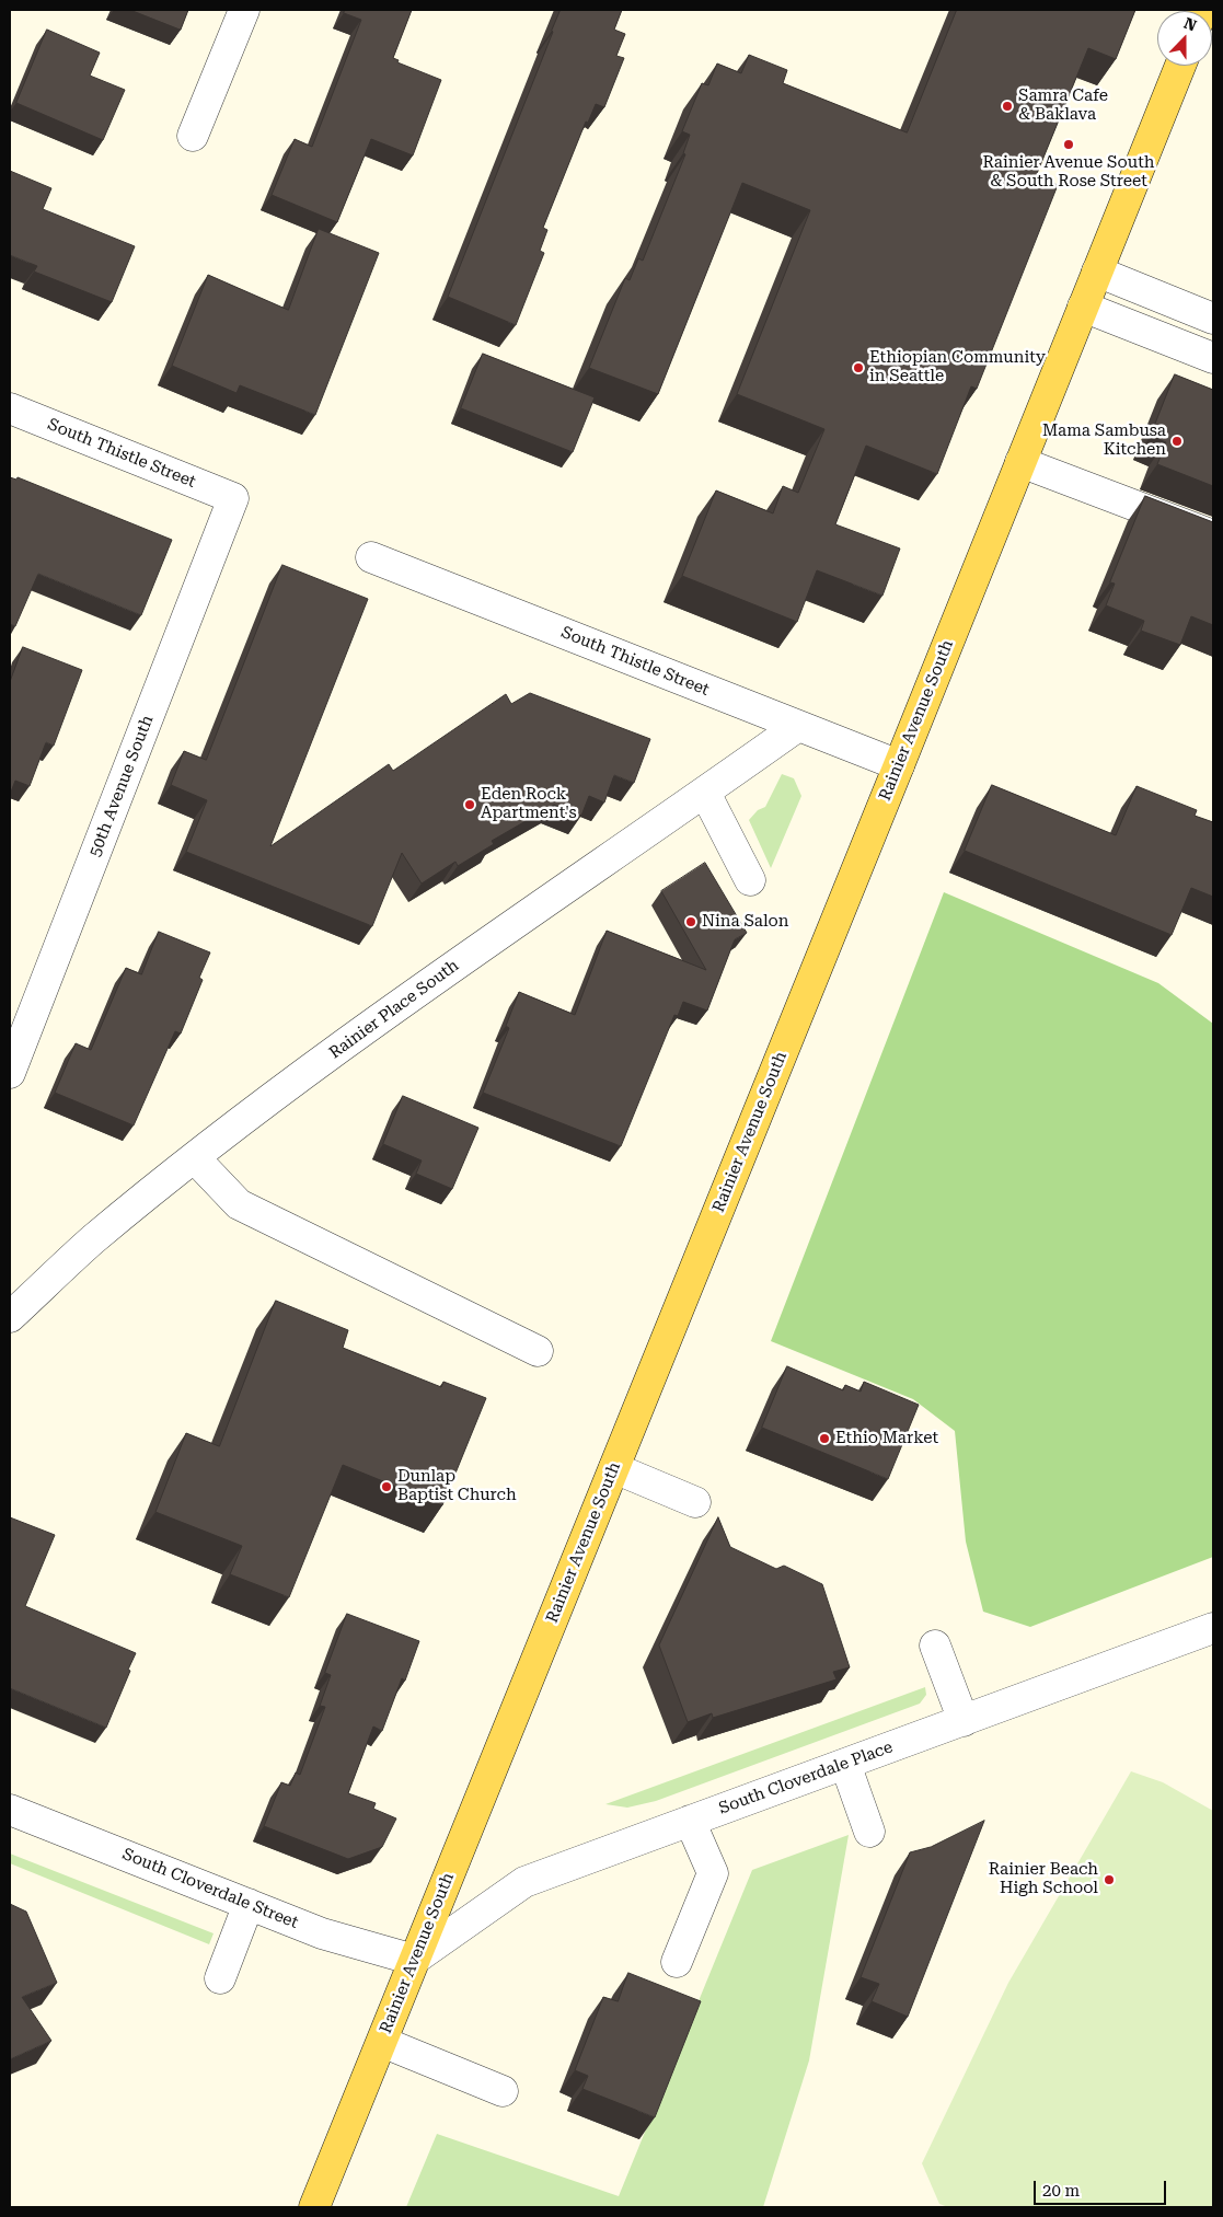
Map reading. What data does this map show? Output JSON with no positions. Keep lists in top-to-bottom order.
{
  "streets": {
    "main road": ["Rainier Avenue South"],
    "street": [
      "South Thistle Street",
      "50th Avenue South",
      "Rainier Place South",
      "South Cloverdale Place",
      "South Cloverdale Street"
    ]
  },
  "crossings": [
    ["South Thistle Street", "Rainier Avenue South"],
    ["South Thistle Street", "50th Avenue South"],
    ["South Thistle Street", "Rainier Place South"],
    ["Rainier Avenue South", "South Cloverdale Place"],
    ["Rainier Avenue South", "South Cloverdale Street"],
    ["South Cloverdale Place", "South Cloverdale Street"]
  ],
  "places": [
    "Samra Cafe & Baklava",
    "Rainier Avenue South & South Rose Street",
    "Ethiopian Community in Seattle",
    "Mama Sambusa Kitchen",
    "Eden Rock Apartment's",
    "Nina Salon",
    "Ethio Market",
    "Dunlap Baptist Church",
    "Rainier Beach High School"
  ],
  "scale_bar": "20 m",
  "north": "top"
}
